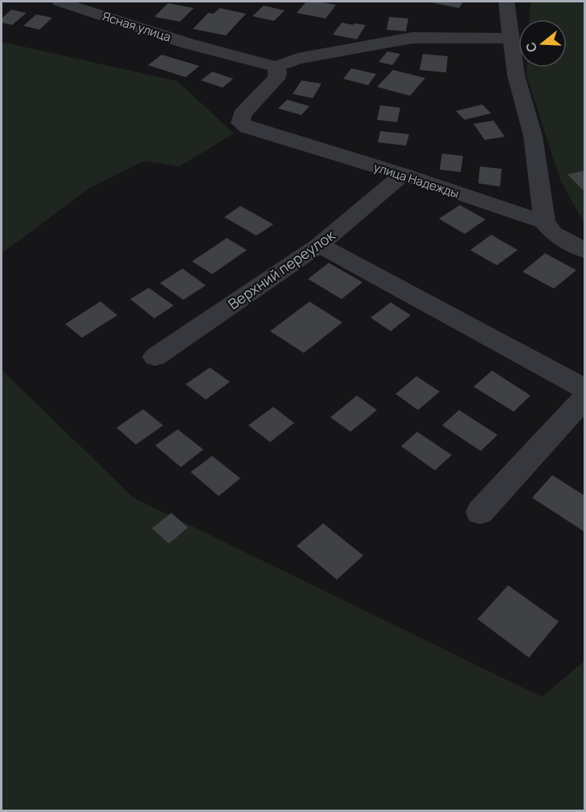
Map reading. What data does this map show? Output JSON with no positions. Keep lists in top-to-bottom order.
{
  "streets": {
    "street": ["Ясная улица", "улица Надежды", "Верхний переулок"]
  },
  "crossings": [
    ["Ясная улица", "улица Надежды"],
    ["улица Надежды", "Верхний переулок"]
  ],
  "north": "left"
}
